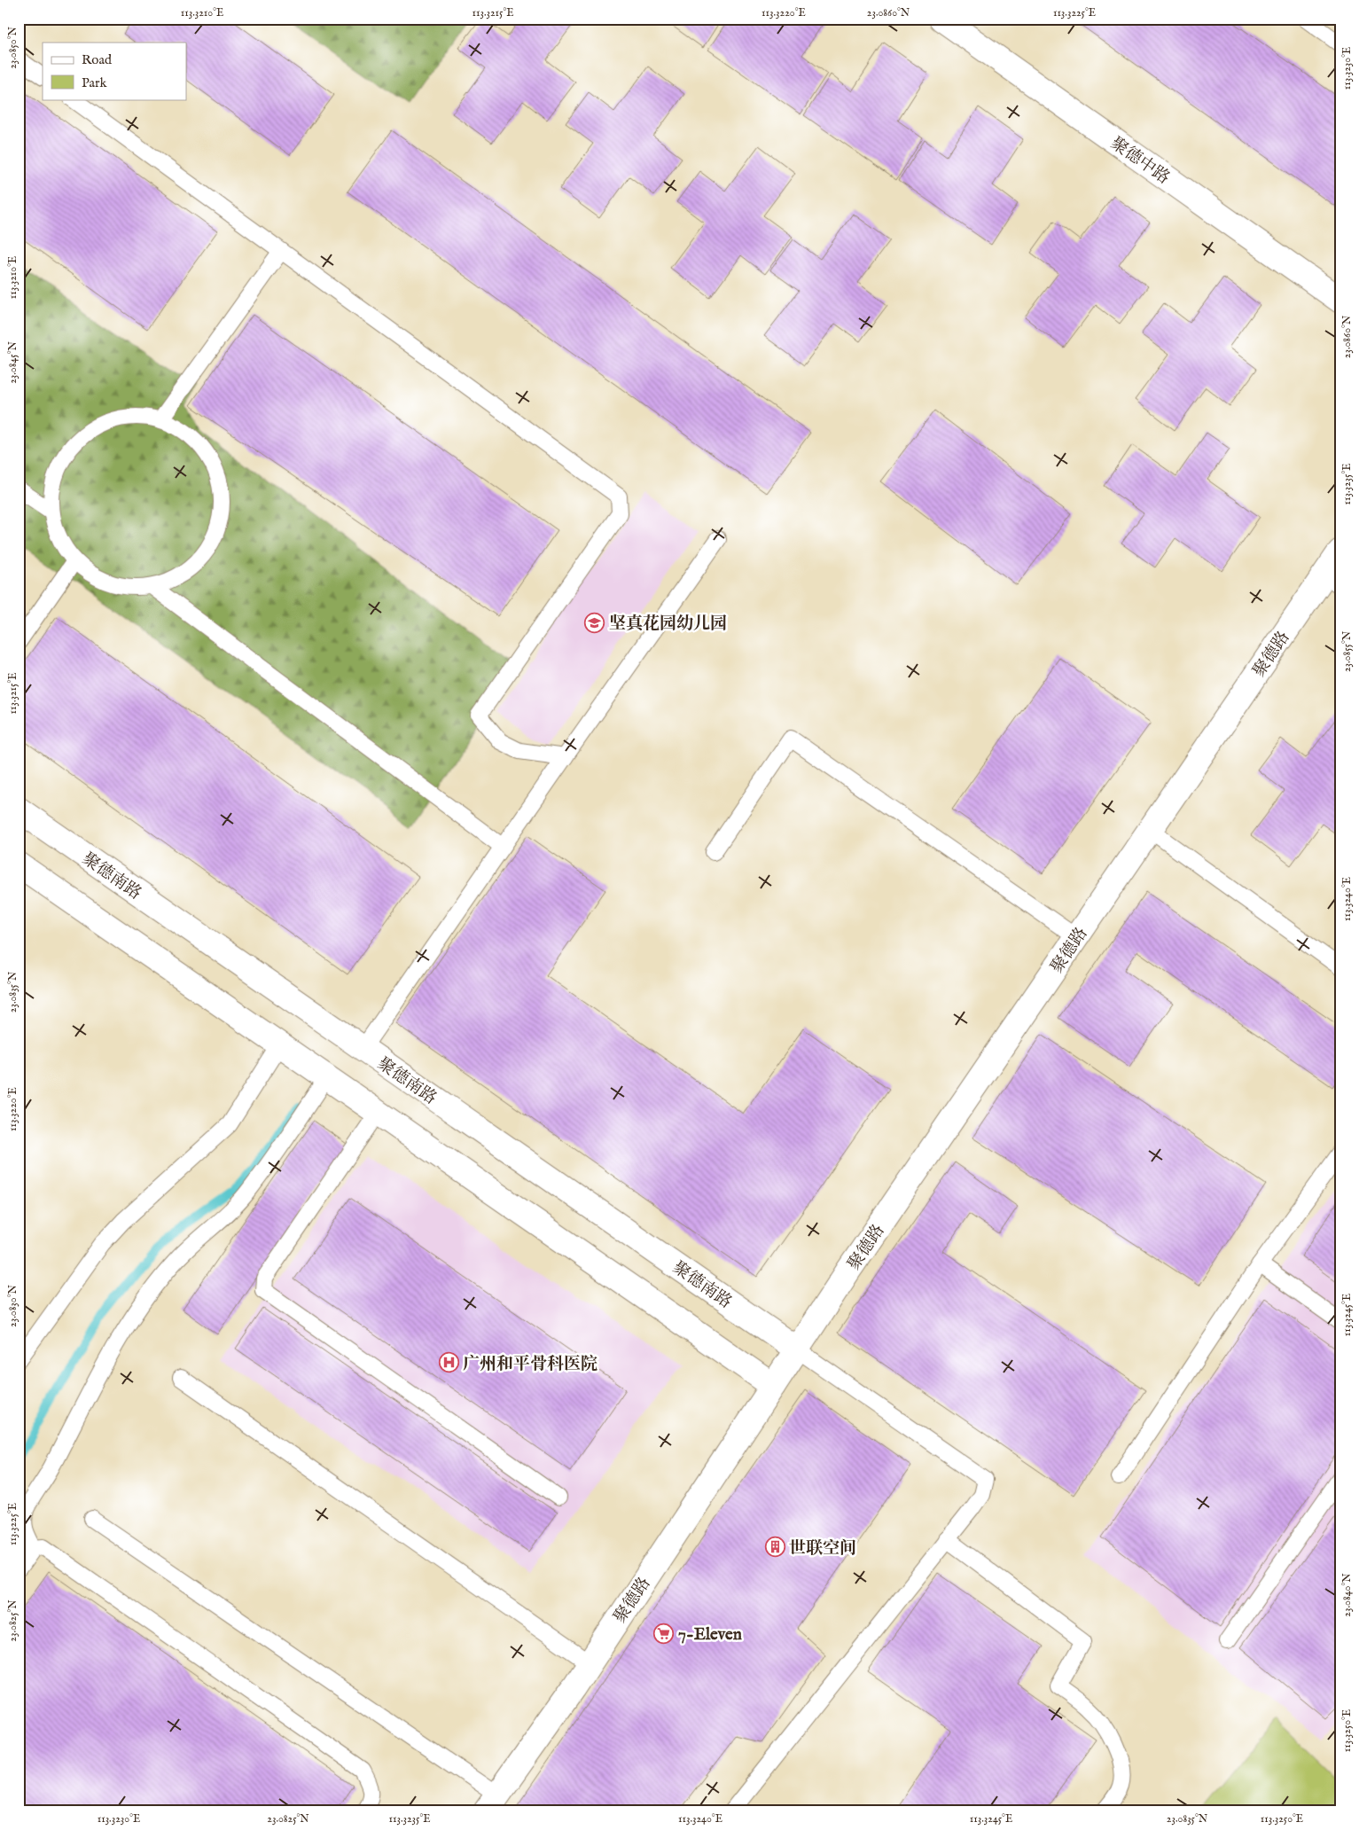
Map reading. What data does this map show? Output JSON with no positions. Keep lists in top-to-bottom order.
{
  "streets": {
    "street": ["聚德中路", "聚德路", "聚德南路"]
  },
  "crossings": [
    ["聚德路", "聚德南路"]
  ],
  "places": {
    "school or university": ["坚真花园幼儿园"],
    "hospital": ["广州和平骨科医院"],
    "building": ["世联空间"],
    "supermarket": ["7-Eleven"]
  },
  "legend": ["Road", "Park"],
  "coordinates": [
    "113.3210°E",
    "113.3215°E",
    "113.3220°E",
    "23.0860°N",
    "113.3225°E",
    "23.0850°N",
    "113.3230°E",
    "23.0845°N",
    "113.3235°E",
    "23.0855°N",
    "113.3240°E",
    "23.0835°N",
    "23.0830°N",
    "113.3245°E",
    "23.0840°N",
    "23.0825°N",
    "113.3250°E"
  ]
}
